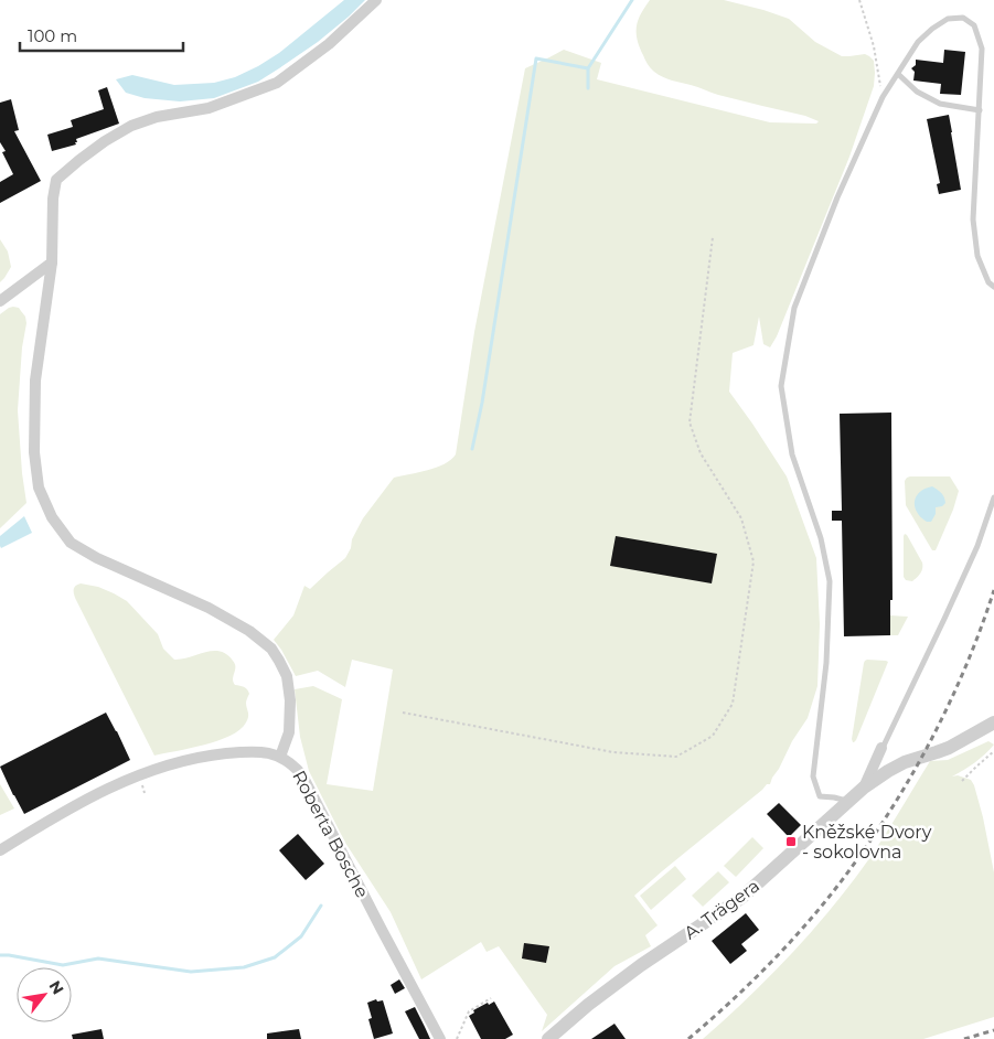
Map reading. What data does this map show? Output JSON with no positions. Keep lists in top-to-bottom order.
{
  "streets": {
    "street": ["Roberta Bosche", "A. Trägera"]
  },
  "places": {
    "transit": ["Kněžské Dvory - sokolovna"]
  },
  "scale_bar": "100 m",
  "north": "top right"
}
